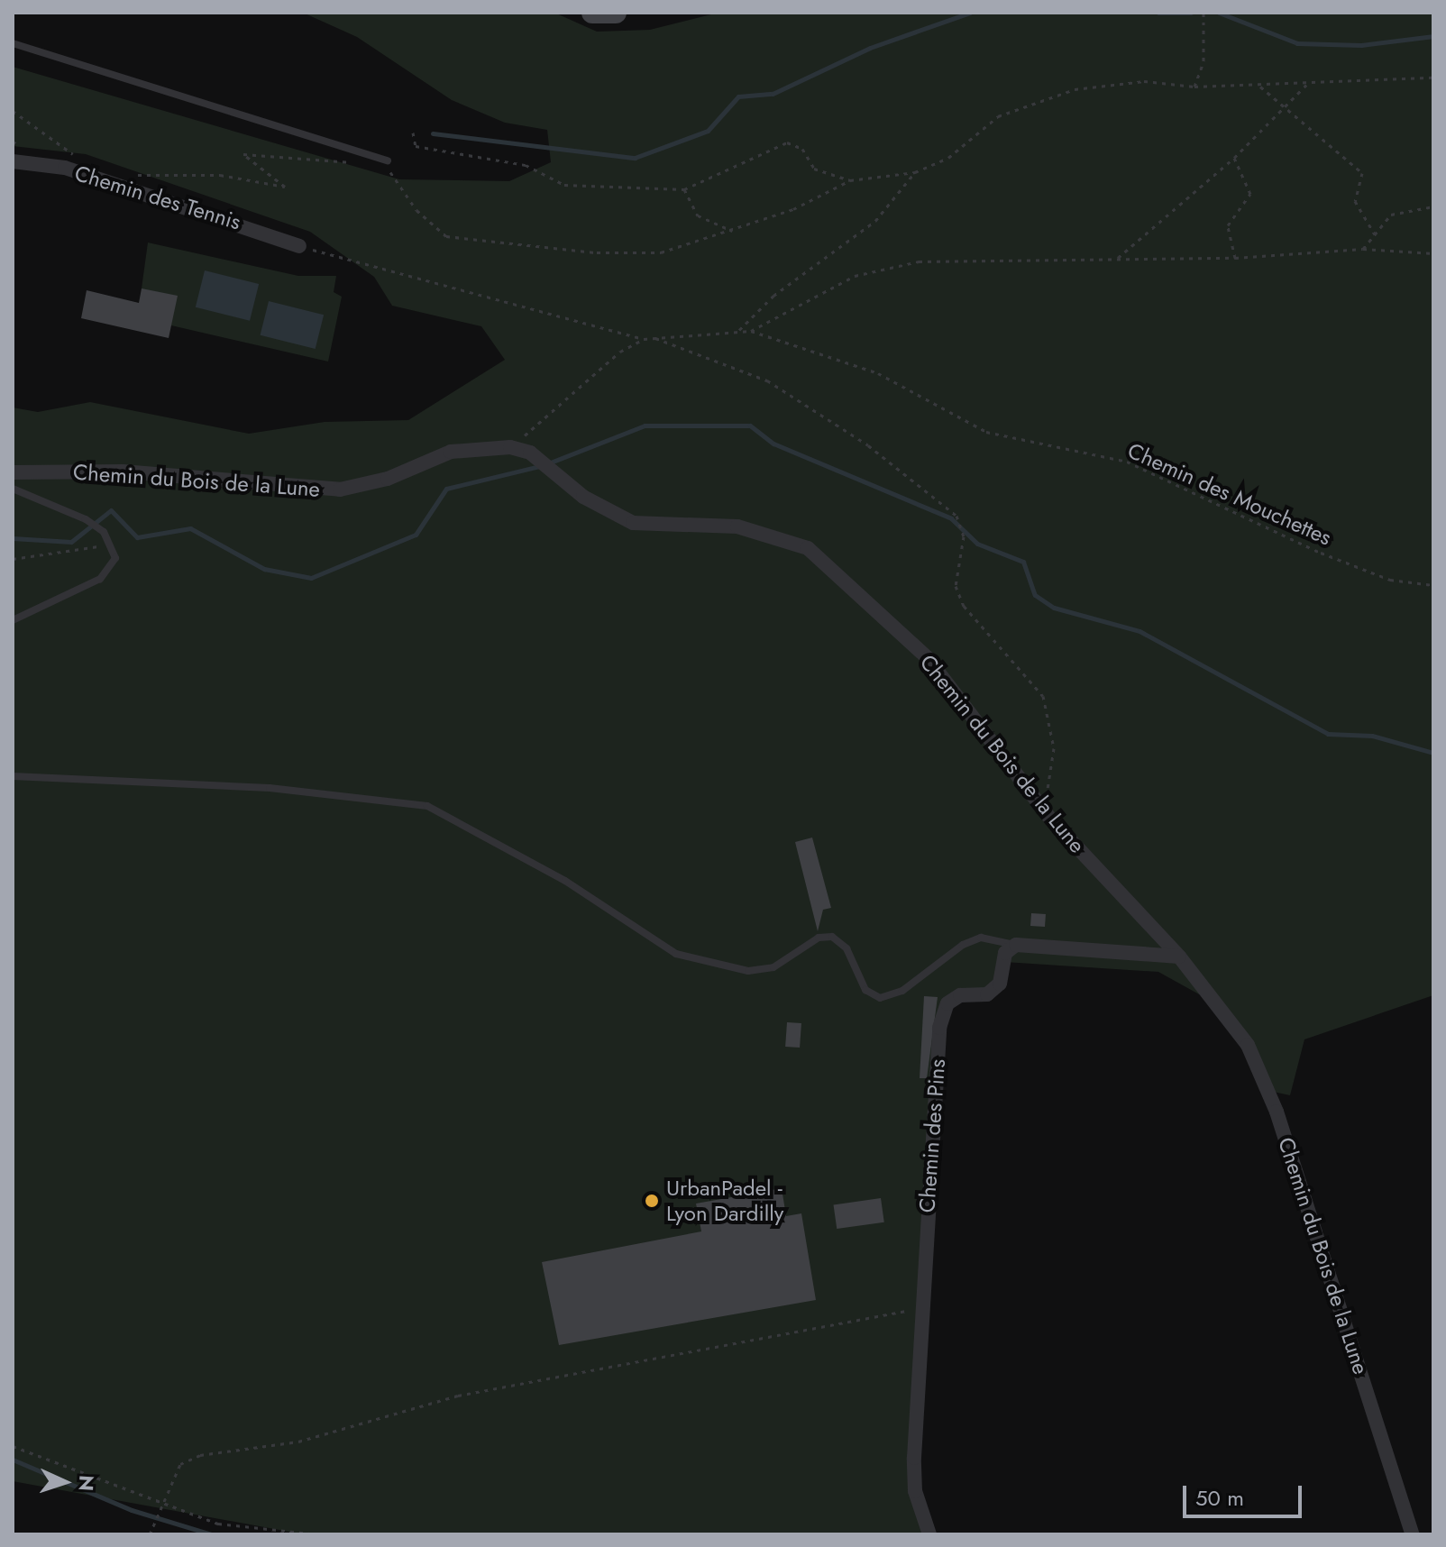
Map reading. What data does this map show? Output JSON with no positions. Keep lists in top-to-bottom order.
{
  "streets": {
    "street": ["Chemin des Tennis", "Chemin du Bois de la Lune", "Chemin des Pins"],
    "path": ["Chemin des Mouchettes"]
  },
  "crossings": [
    ["Chemin du Bois de la Lune", "Chemin des Mouchettes"]
  ],
  "places": ["UrbanPadel - Lyon Dardilly"],
  "scale_bar": "50 m",
  "north": "right"
}
